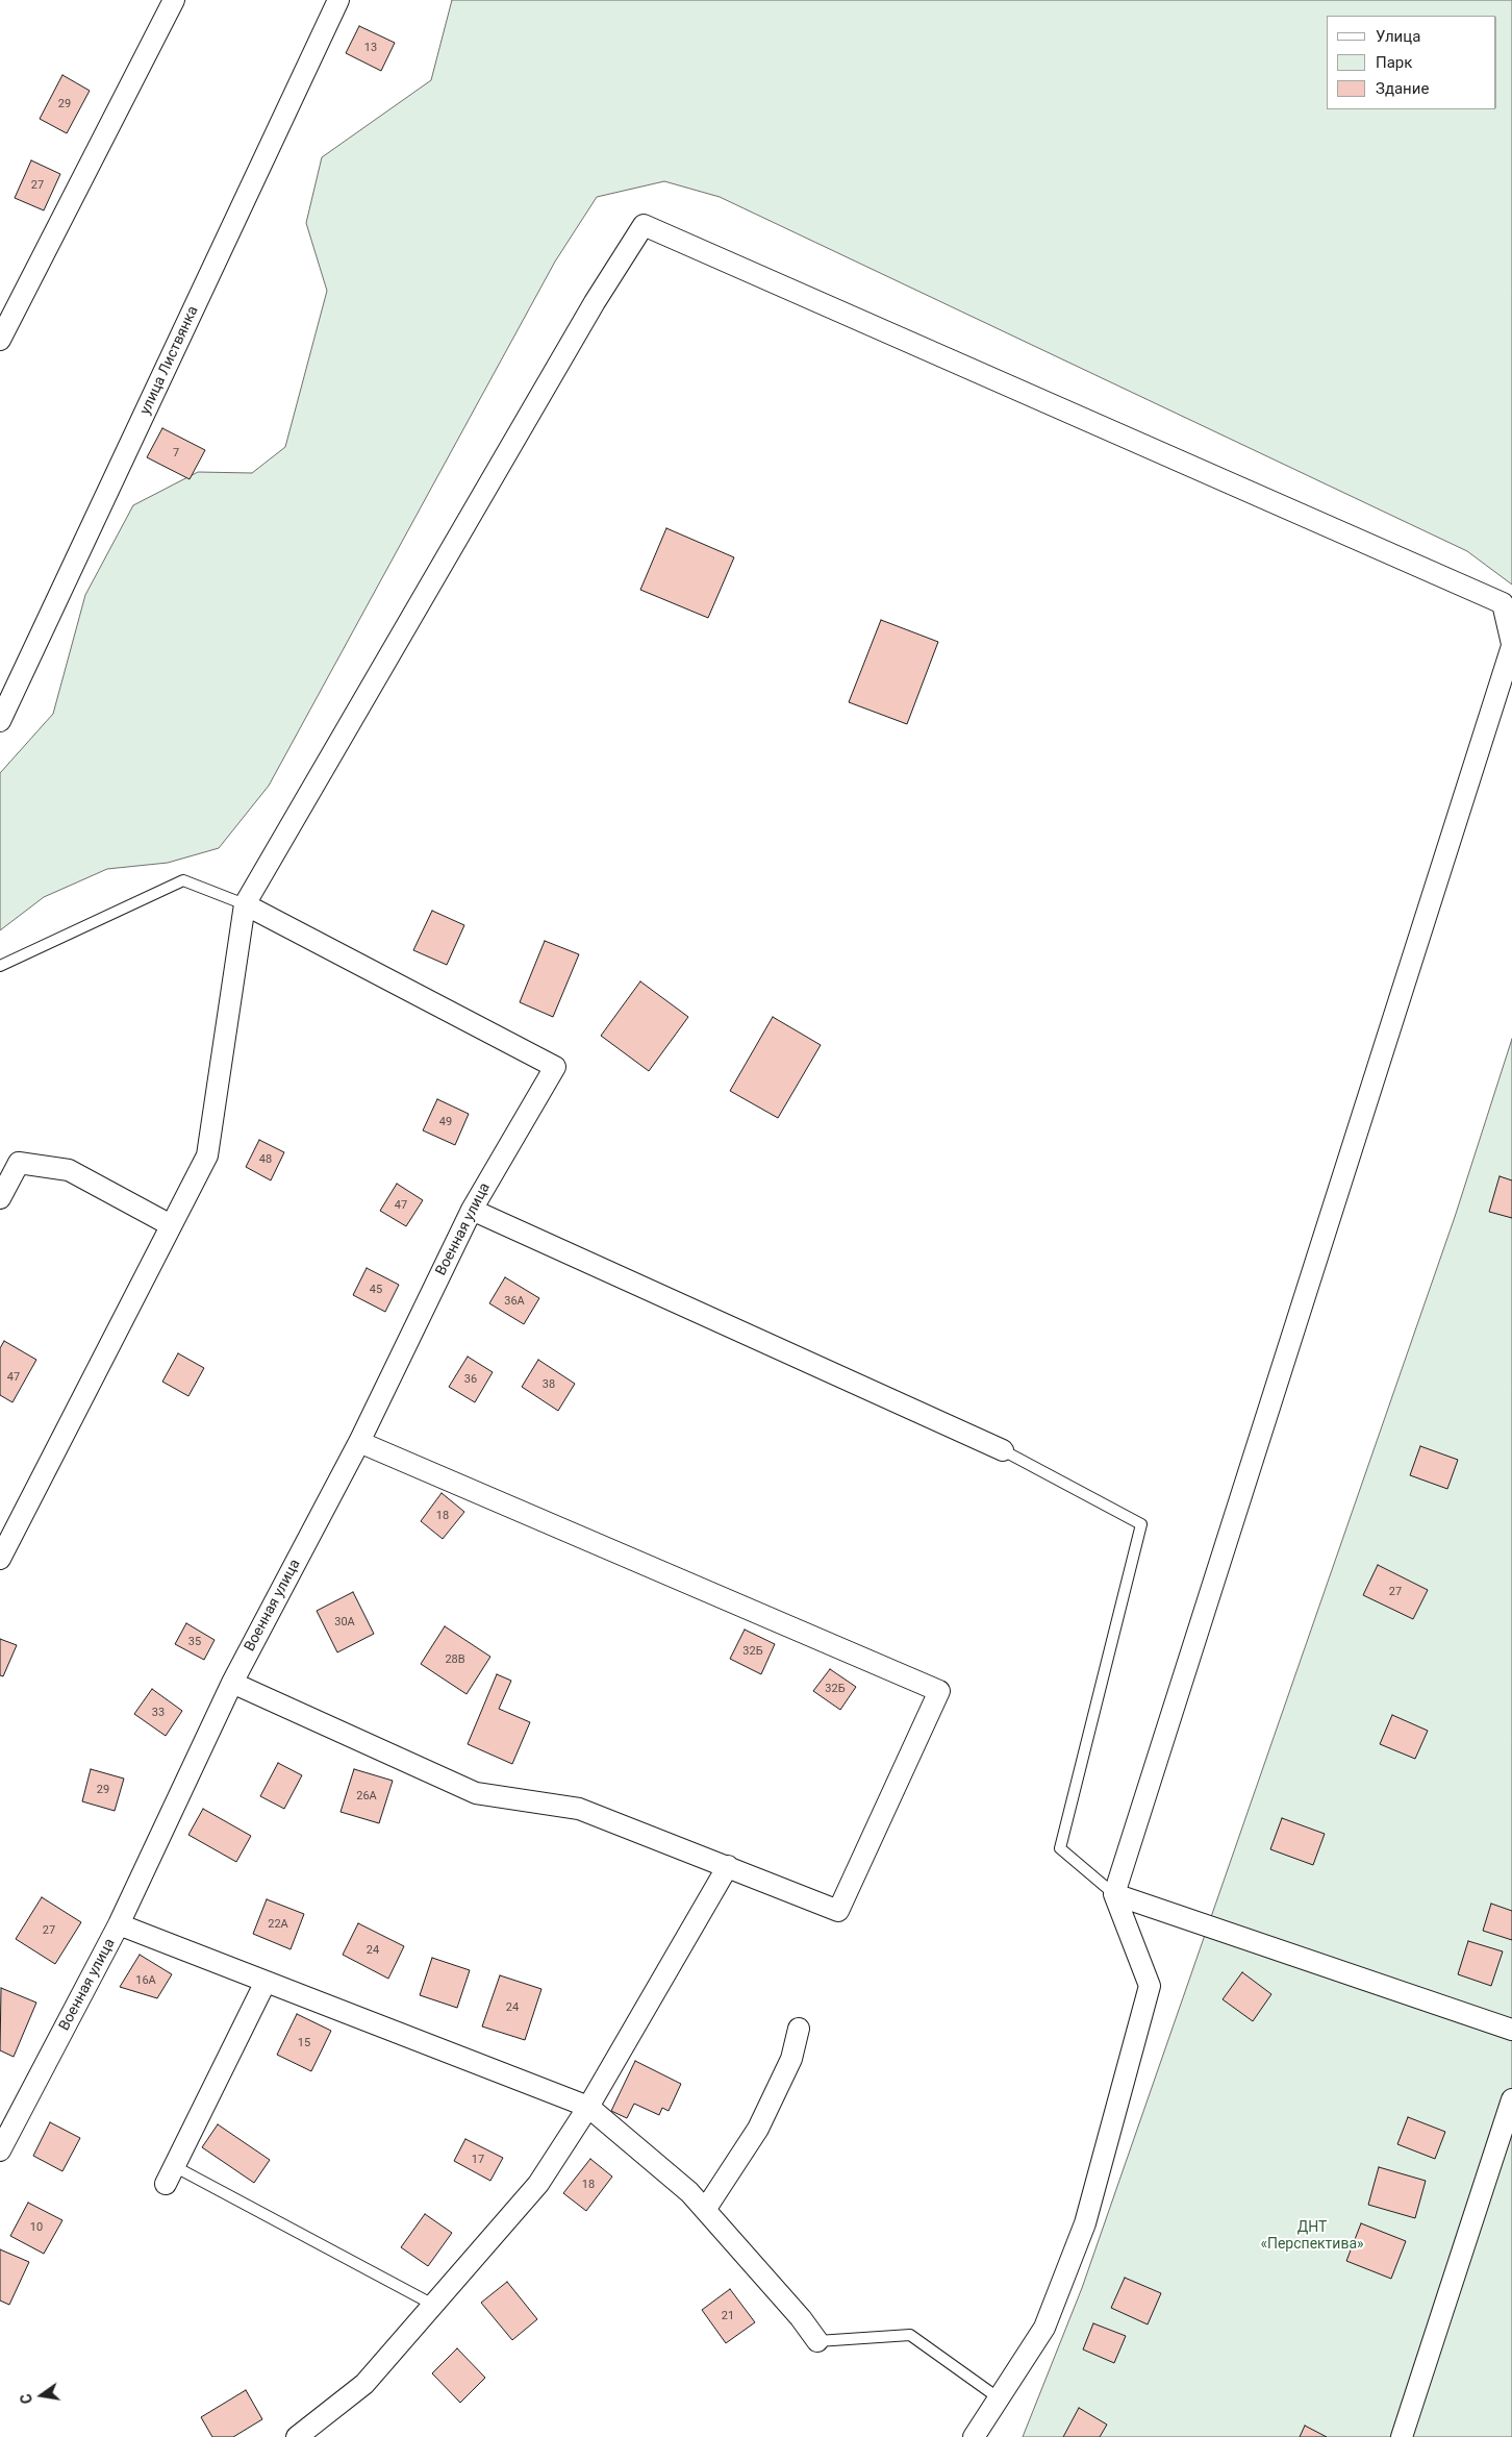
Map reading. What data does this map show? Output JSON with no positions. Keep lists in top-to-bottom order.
{
  "streets": {
    "street": ["улица Листвянка", "Военная улица"]
  },
  "parks": ["ДНТ «Перспектива»"],
  "house_numbers": [
    "13",
    "29",
    "27",
    "7",
    "49",
    "48",
    "47",
    "45",
    "36А",
    "47",
    "36",
    "38",
    "18",
    "27",
    "30А",
    "35",
    "32Б",
    "28В",
    "32Б",
    "33",
    "29",
    "26А",
    "22А",
    "27",
    "24",
    "16А",
    "24",
    "15",
    "17",
    "18",
    "10",
    "21"
  ],
  "legend": ["Улица", "Парк", "Здание"],
  "north": "left"
}
